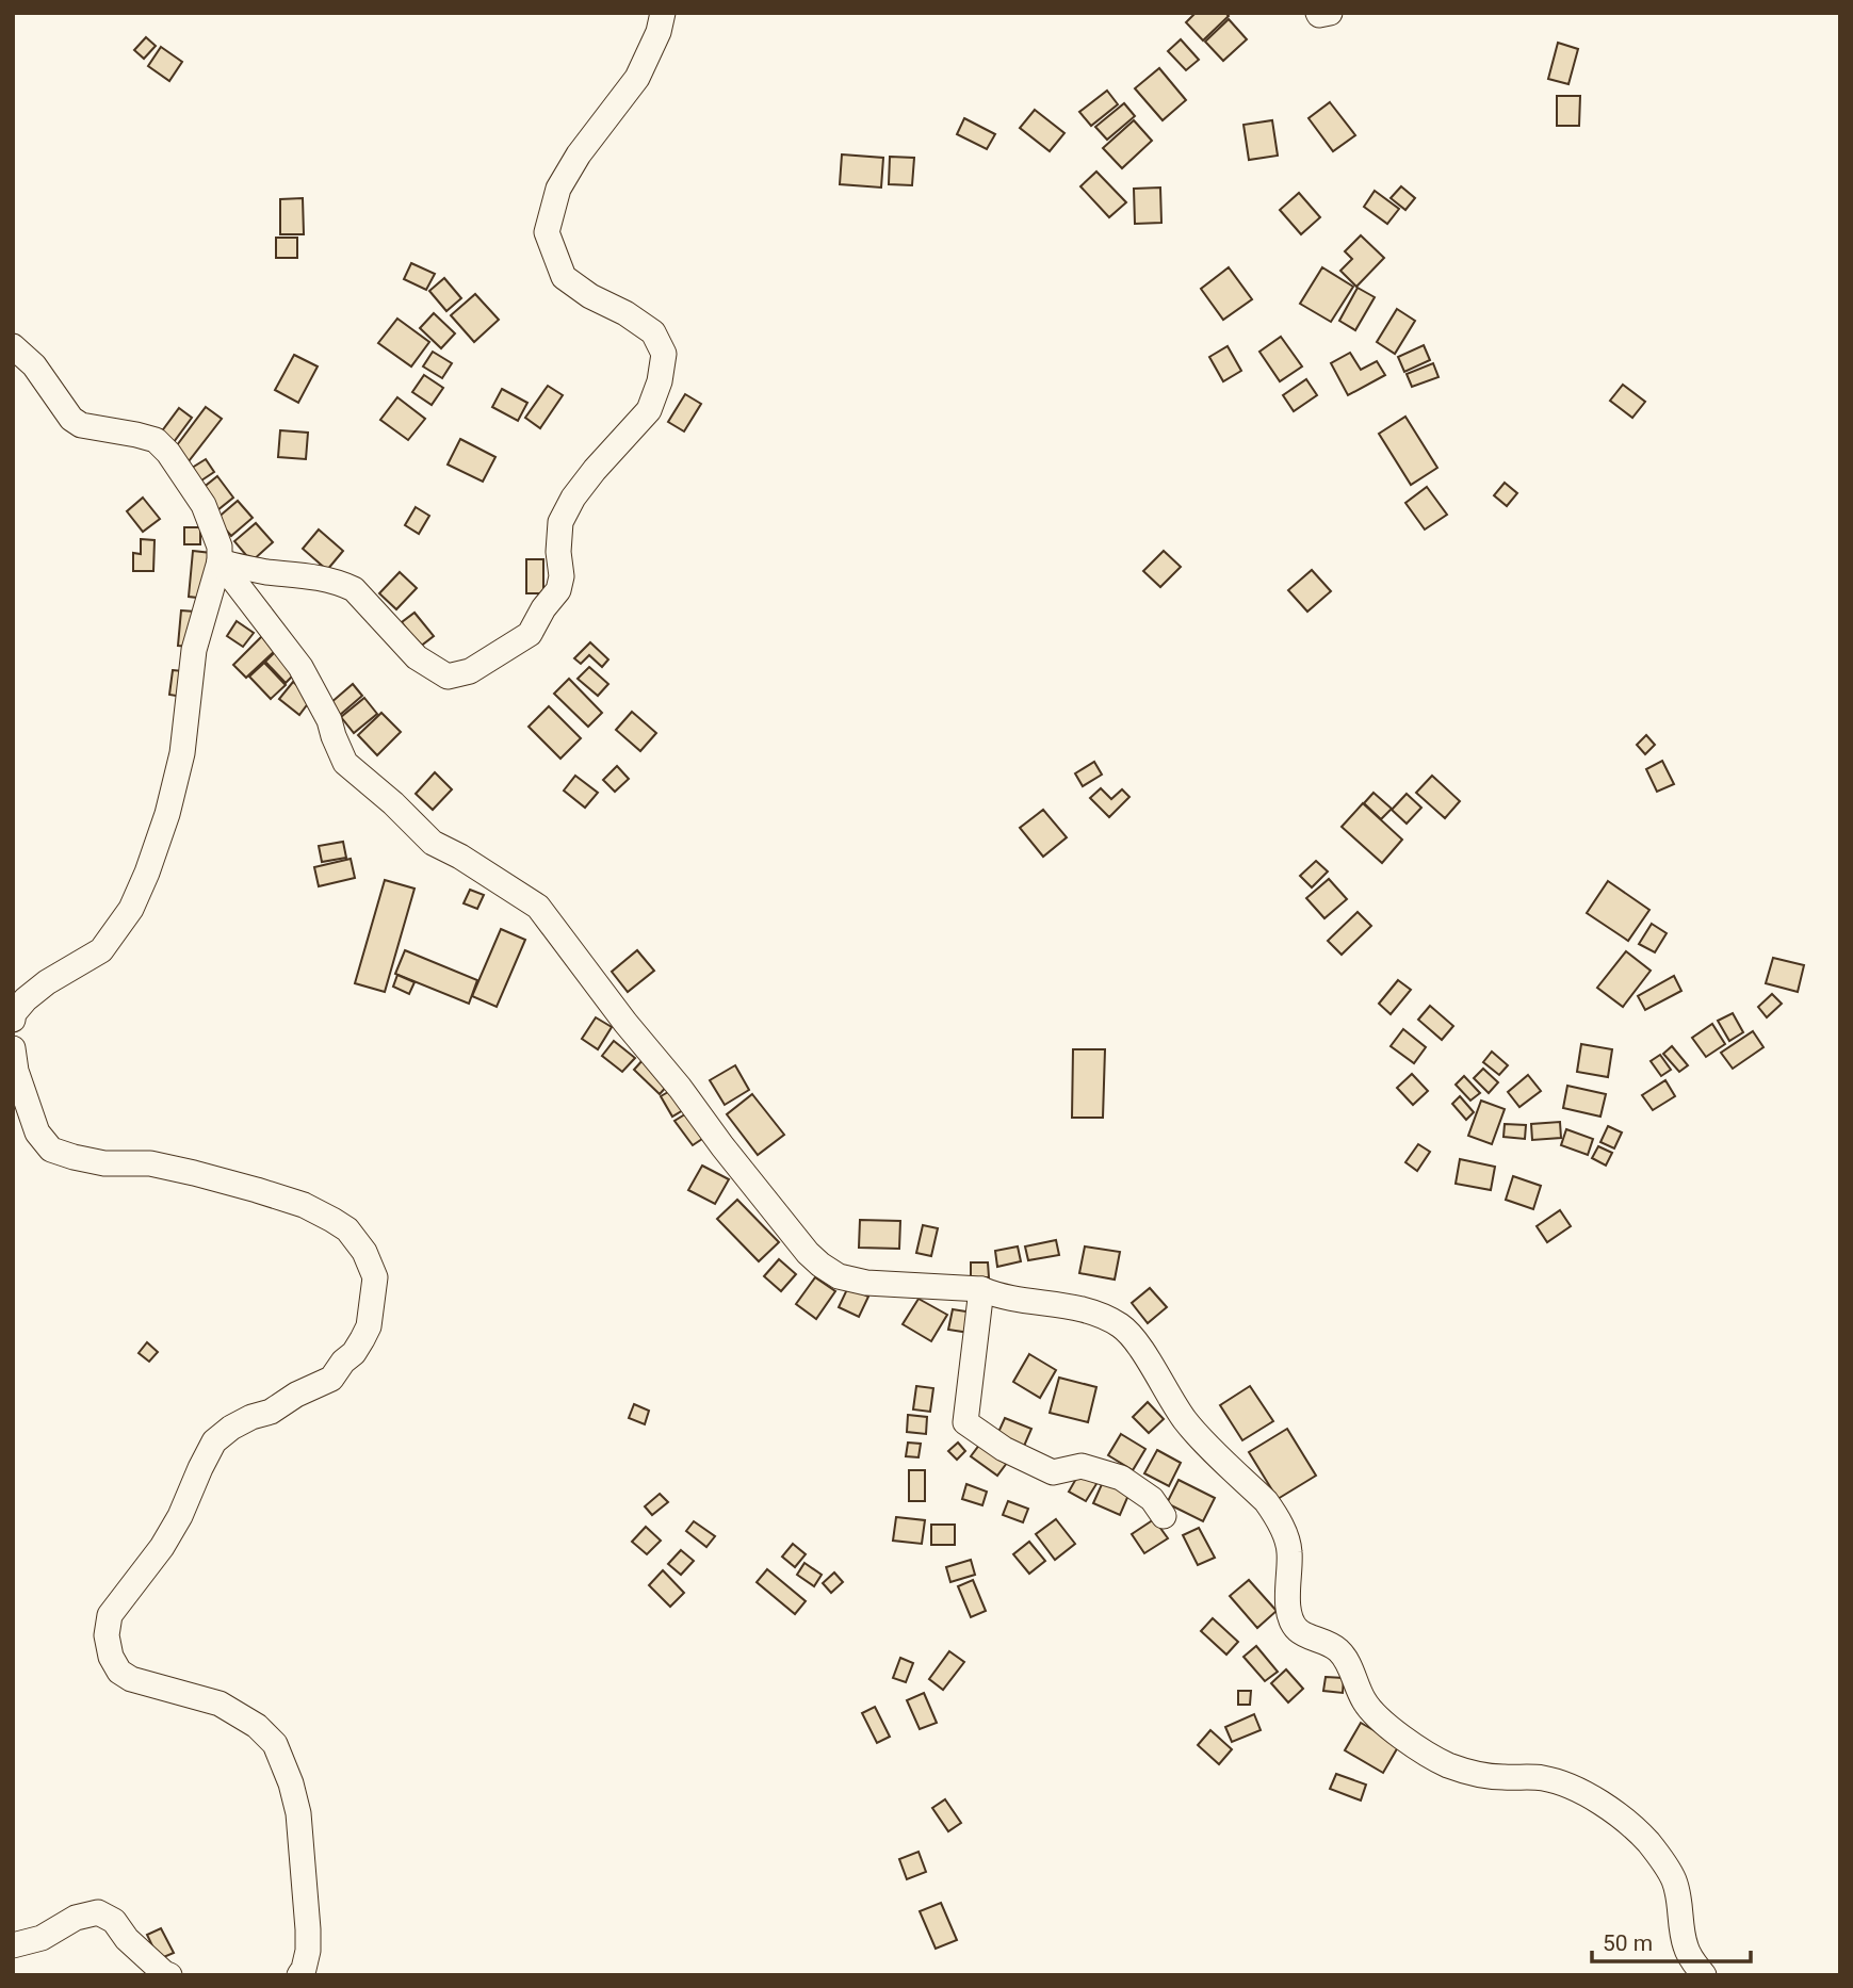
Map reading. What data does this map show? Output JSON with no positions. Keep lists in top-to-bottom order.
{
  "scale_bar": "50 m"
}
